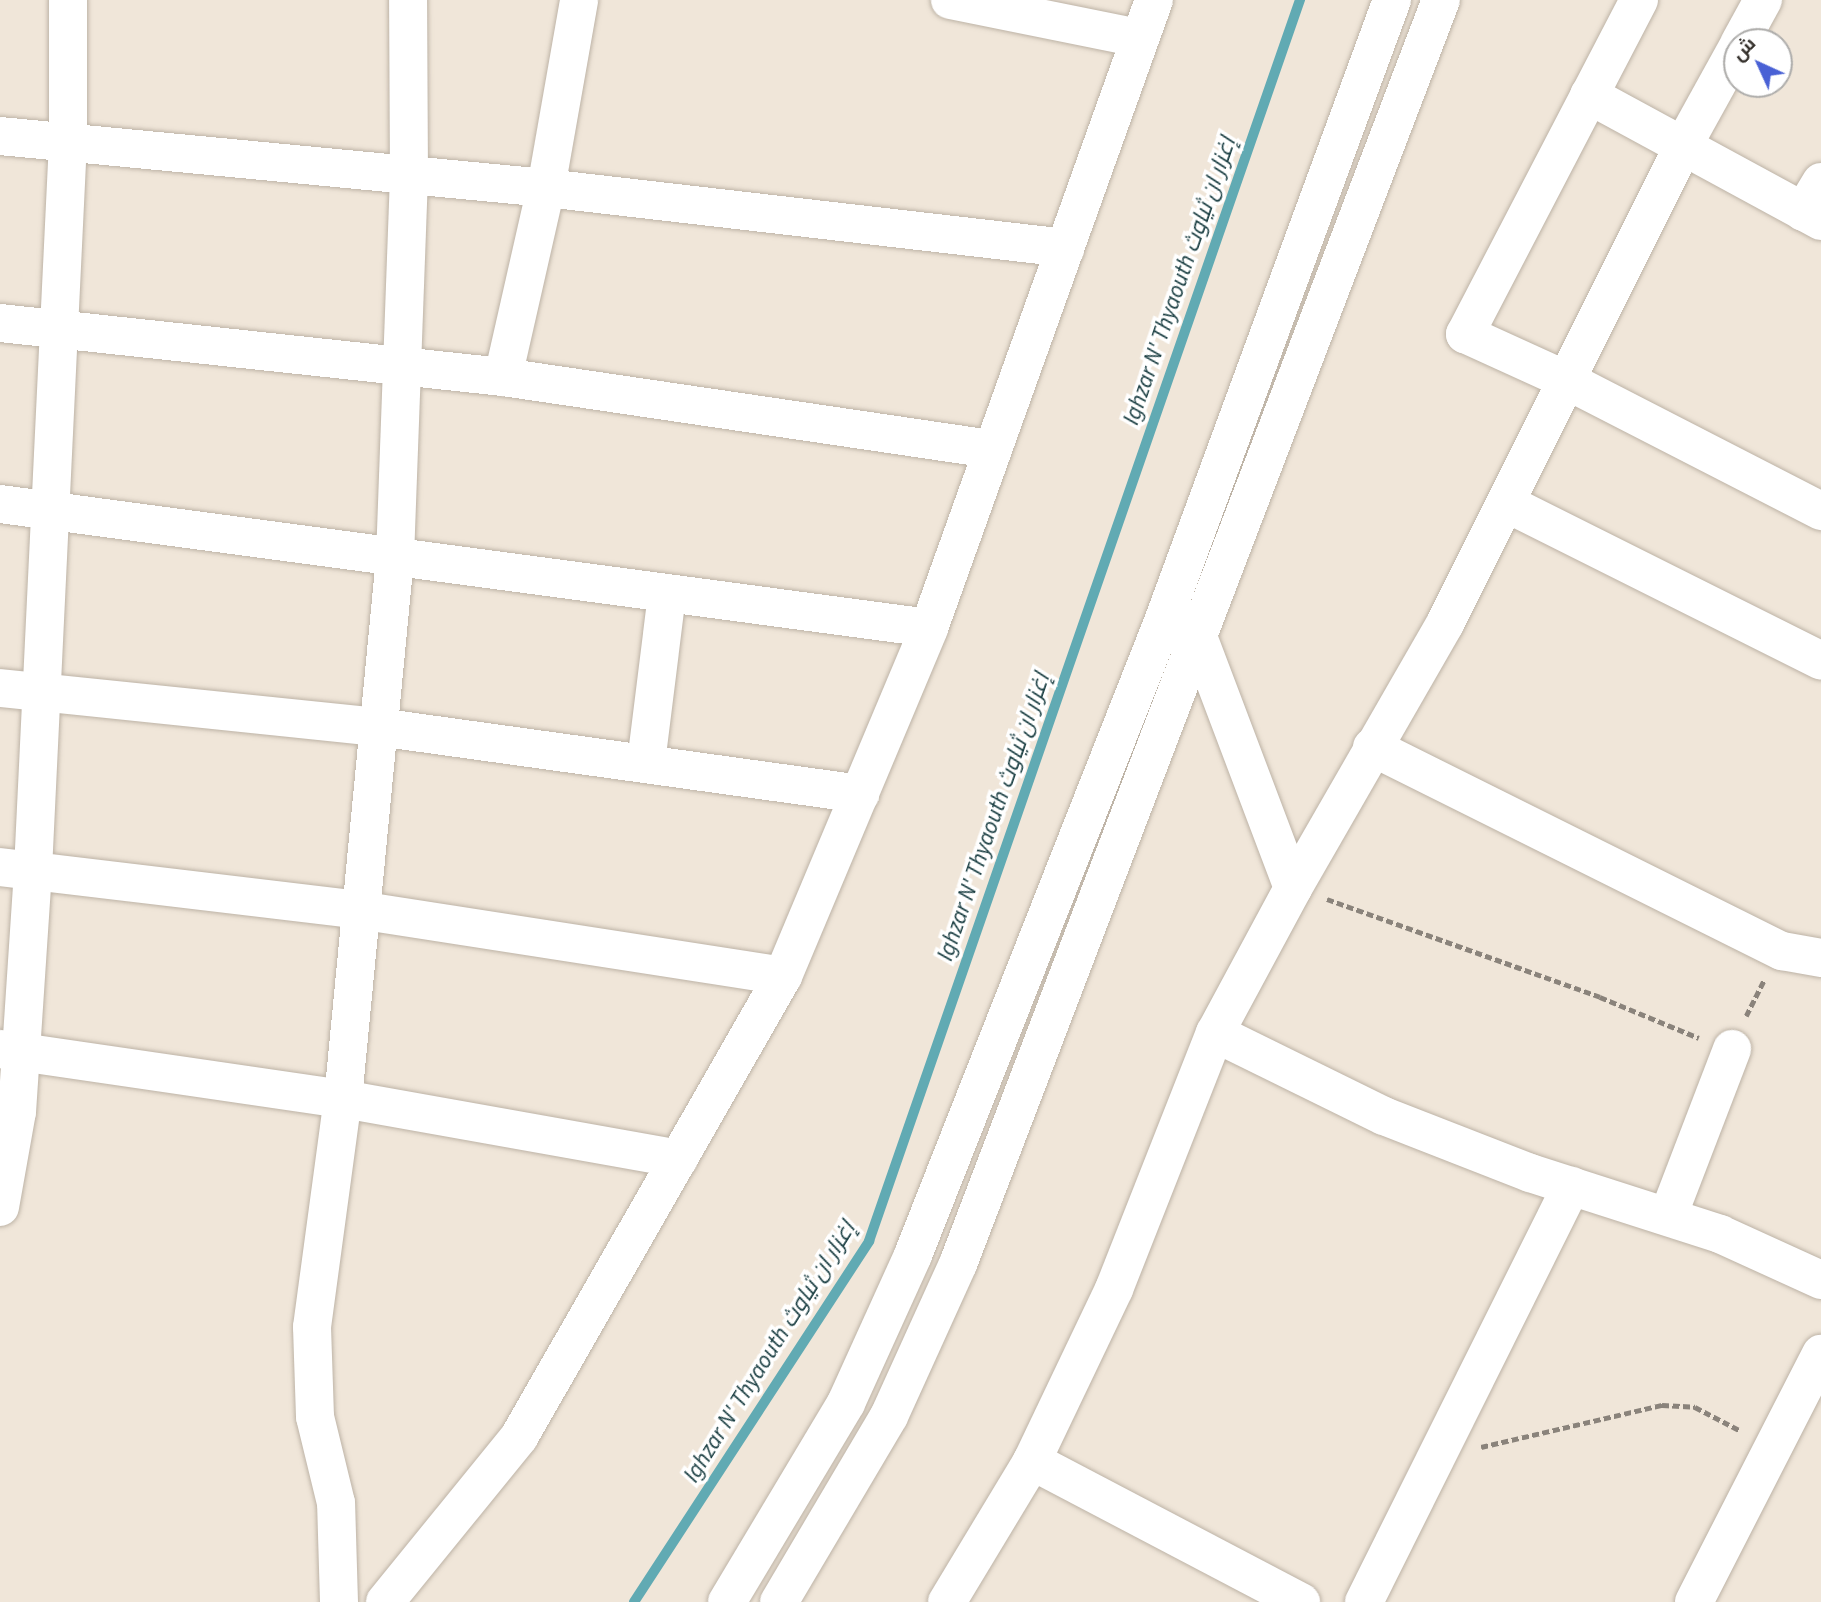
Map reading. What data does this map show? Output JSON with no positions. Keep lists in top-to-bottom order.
{
  "water": ["Ighzar N' Thyaouth إغزار ان ثياوث"],
  "north": "top left"
}
